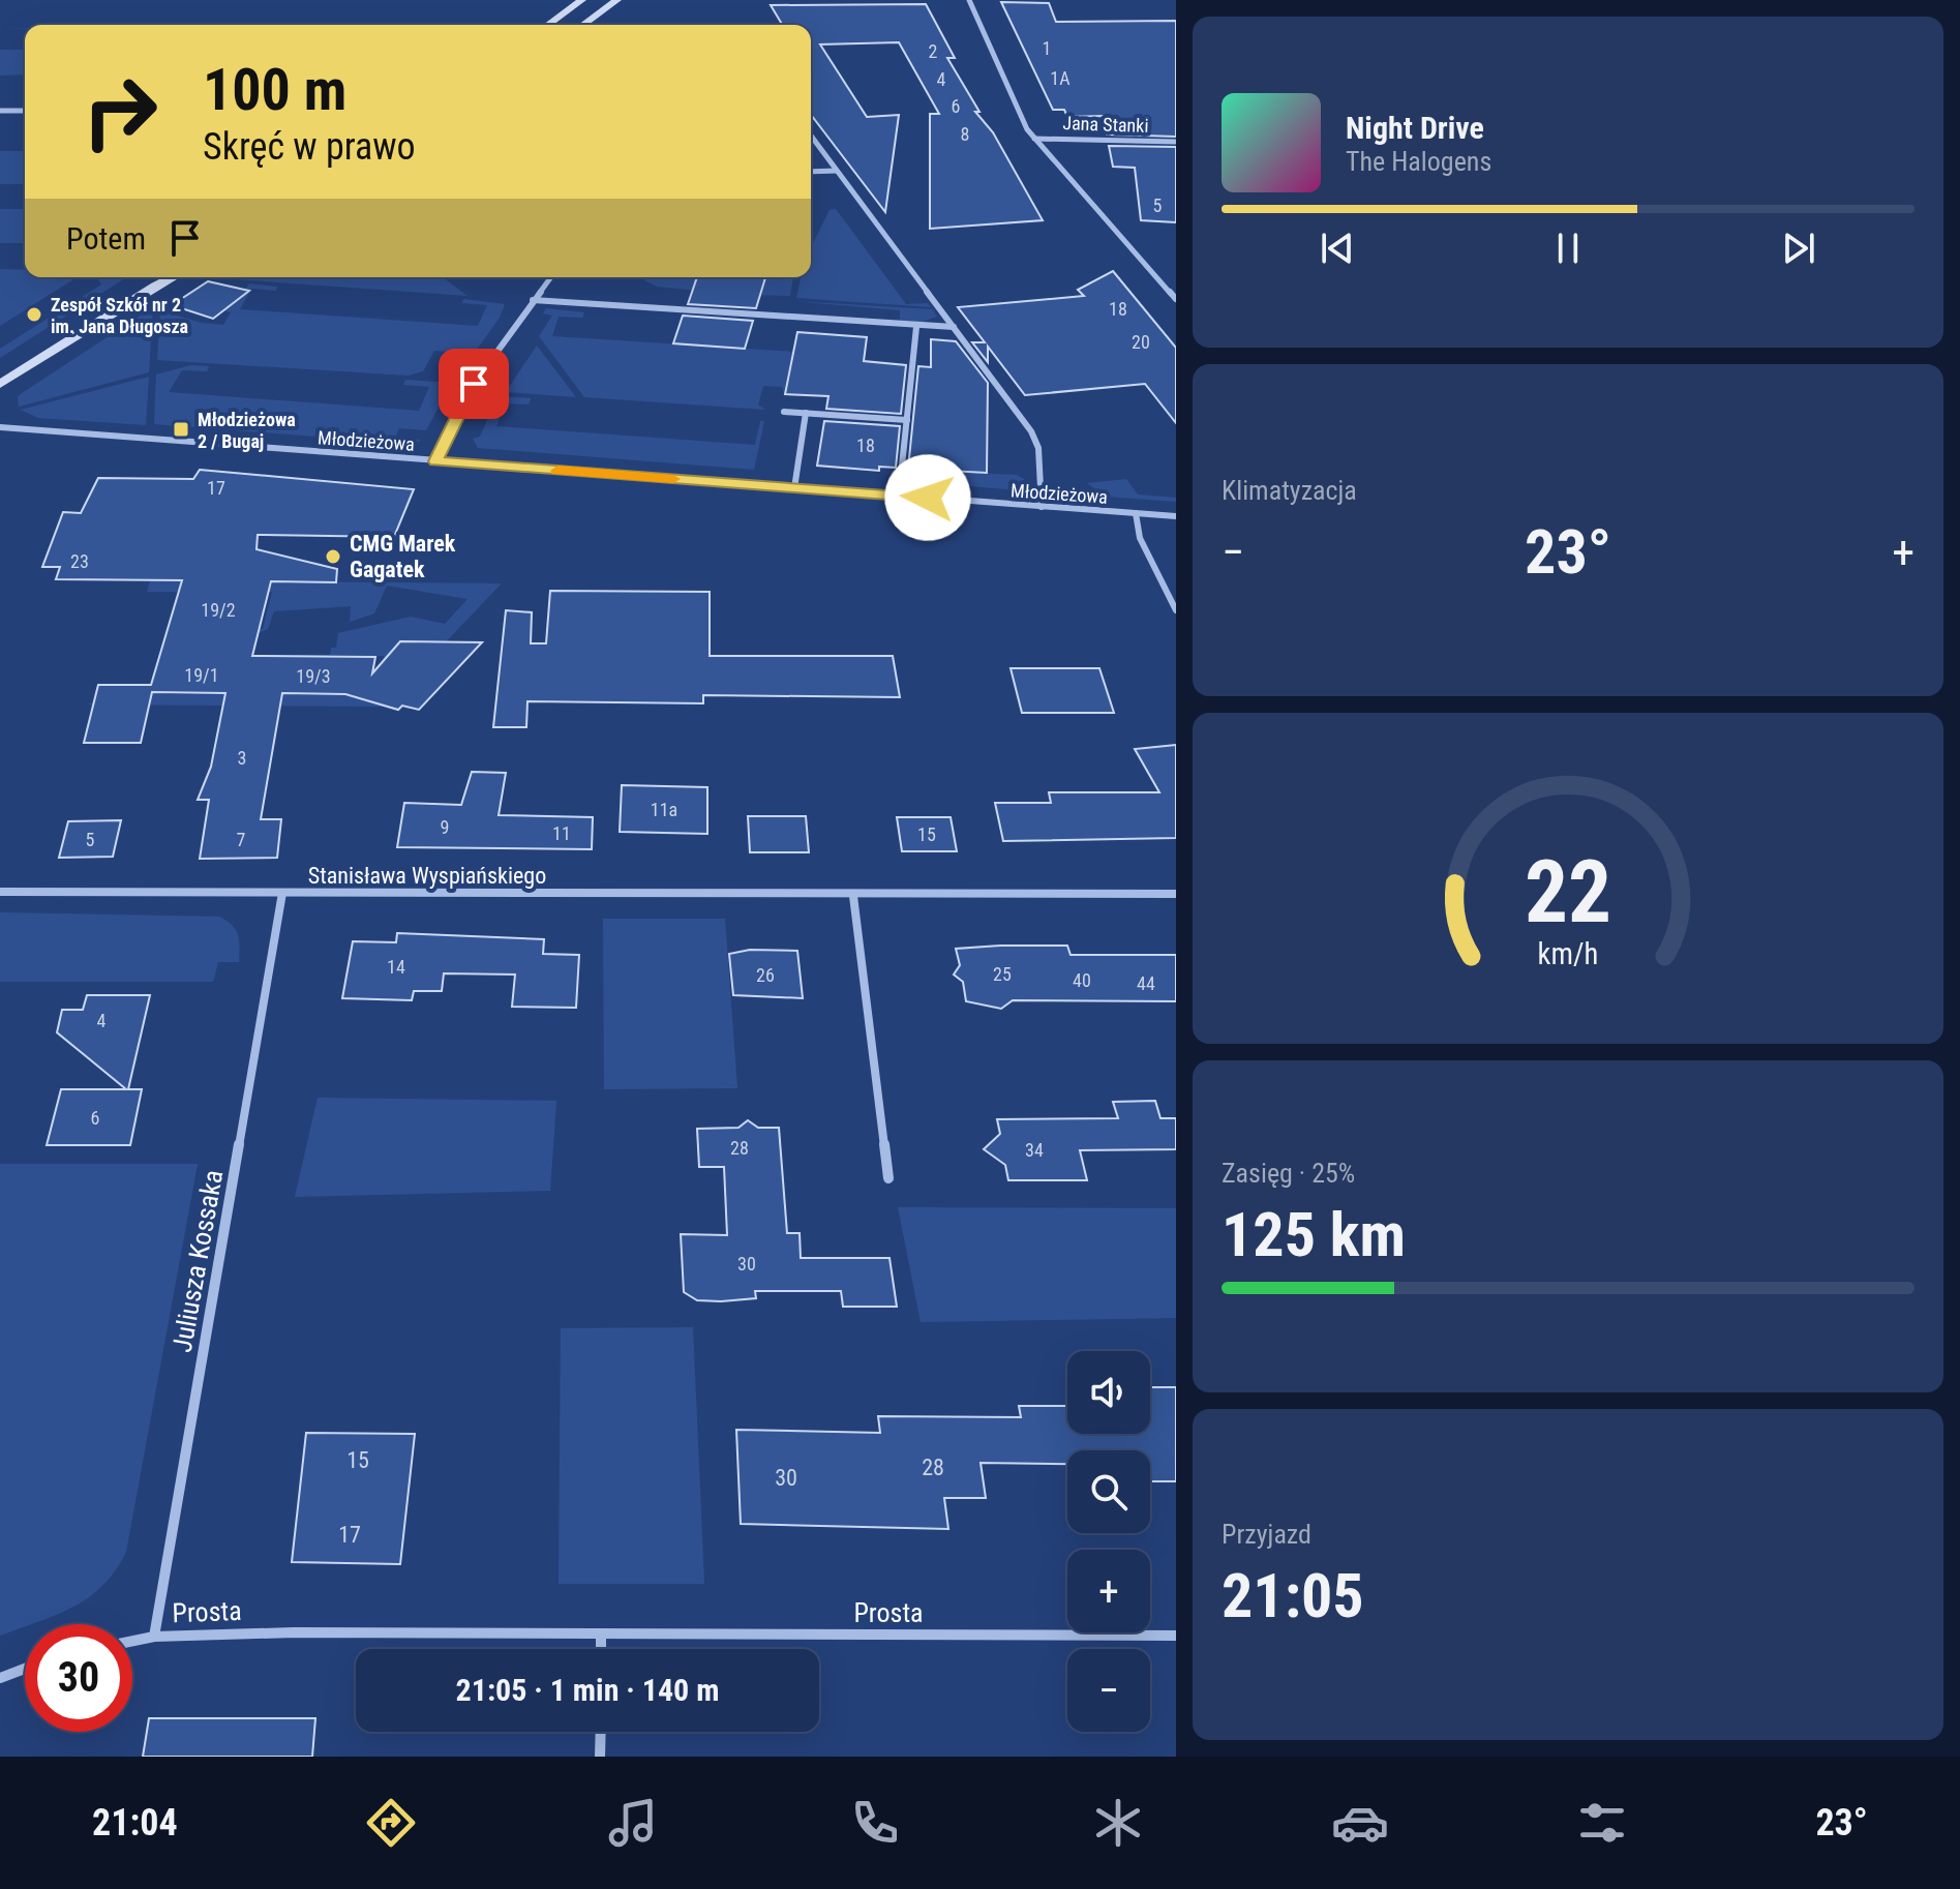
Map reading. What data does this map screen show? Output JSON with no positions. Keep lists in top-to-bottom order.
{
  "streets": {
    "street": [
      "Jana Stanki",
      "Młodzieżowa",
      "Stanisława Wyspiańskiego",
      "Juliusza Kossaka",
      "Prosta"
    ]
  },
  "crossings": [
    ["Stanisława Wyspiańskiego", "Juliusza Kossaka"],
    ["Juliusza Kossaka", "Prosta"]
  ],
  "places": {
    "other": ["Zespół Szkół nr 2 im. Jana Długosza", "CMG Marek Gagatek"],
    "transit": ["Młodzieżowa 2 / Bugaj"]
  },
  "house_numbers": [
    "1",
    "2",
    "1A",
    "4",
    "6",
    "8",
    "5",
    "18",
    "20",
    "18",
    "17",
    "23",
    "19/2",
    "19/1",
    "19/3",
    "3",
    "11a",
    "9",
    "11",
    "15",
    "5",
    "7",
    "14",
    "25",
    "26",
    "40",
    "44",
    "4",
    "6",
    "28",
    "34",
    "30",
    "15",
    "28",
    "30",
    "17"
  ],
  "page": {
    "turn": ["100 m", "Skręć w prawo"],
    "song": ["Night Drive", "The Halogens"],
    "then": "Potem",
    "tile": [
      "Klimatyzacja",
      ["Zasięg · 25%", "125 km"],
      ["Przyjazd", "21:05"]
    ],
    "heat": ["−", "23°", "+"],
    "map_buttons": ["+", "−"],
    "limit": "30",
    "trip": "21:05 · 1 min · 140 m",
    "tabs": ["21:04", "23°"],
    "gauge": ["22", "km/h"]
  }
}
